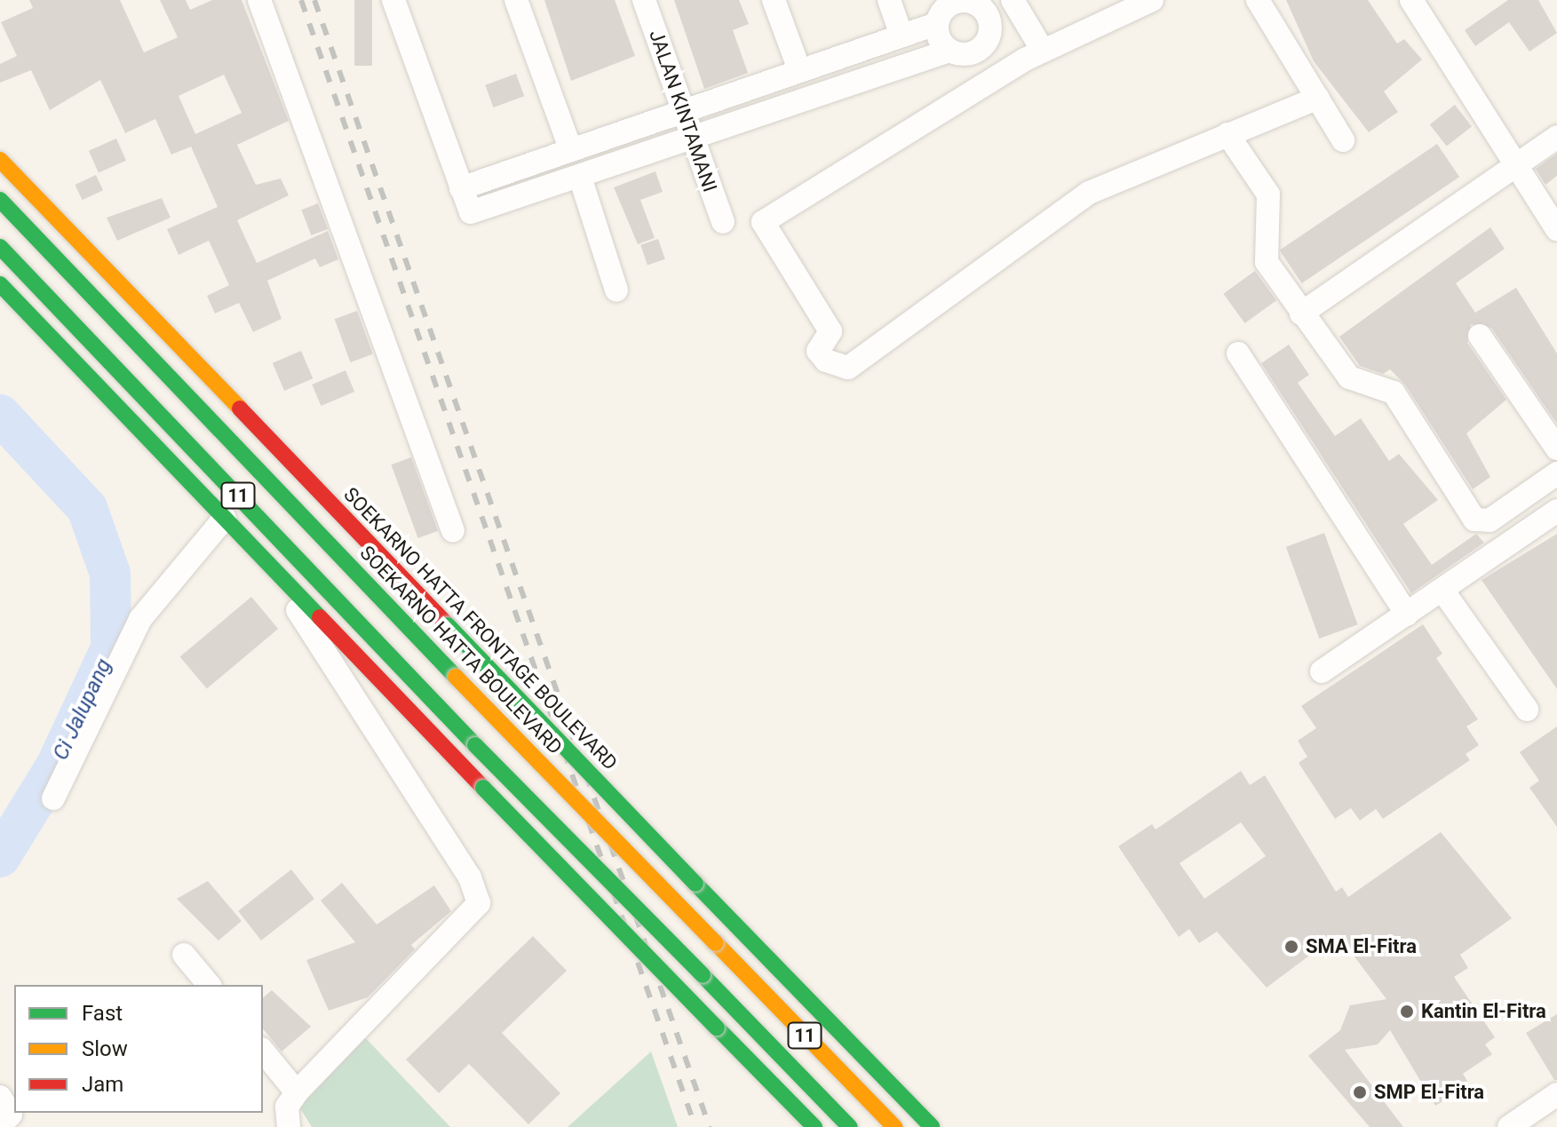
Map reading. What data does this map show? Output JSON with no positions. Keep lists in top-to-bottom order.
{
  "streets": {
    "main road": ["11", "SOEKARNO HATTA FRONTAGE BOULEVARD", "SOEKARNO HATTA BOULEVARD"],
    "street": ["JALAN KINTAMANI"]
  },
  "water": ["Ci Jalupang"],
  "places": ["SMA El-Fitra", "Kantin El-Fitra", "SMP El-Fitra"],
  "legend": ["Fast", "Slow", "Jam"]
}
